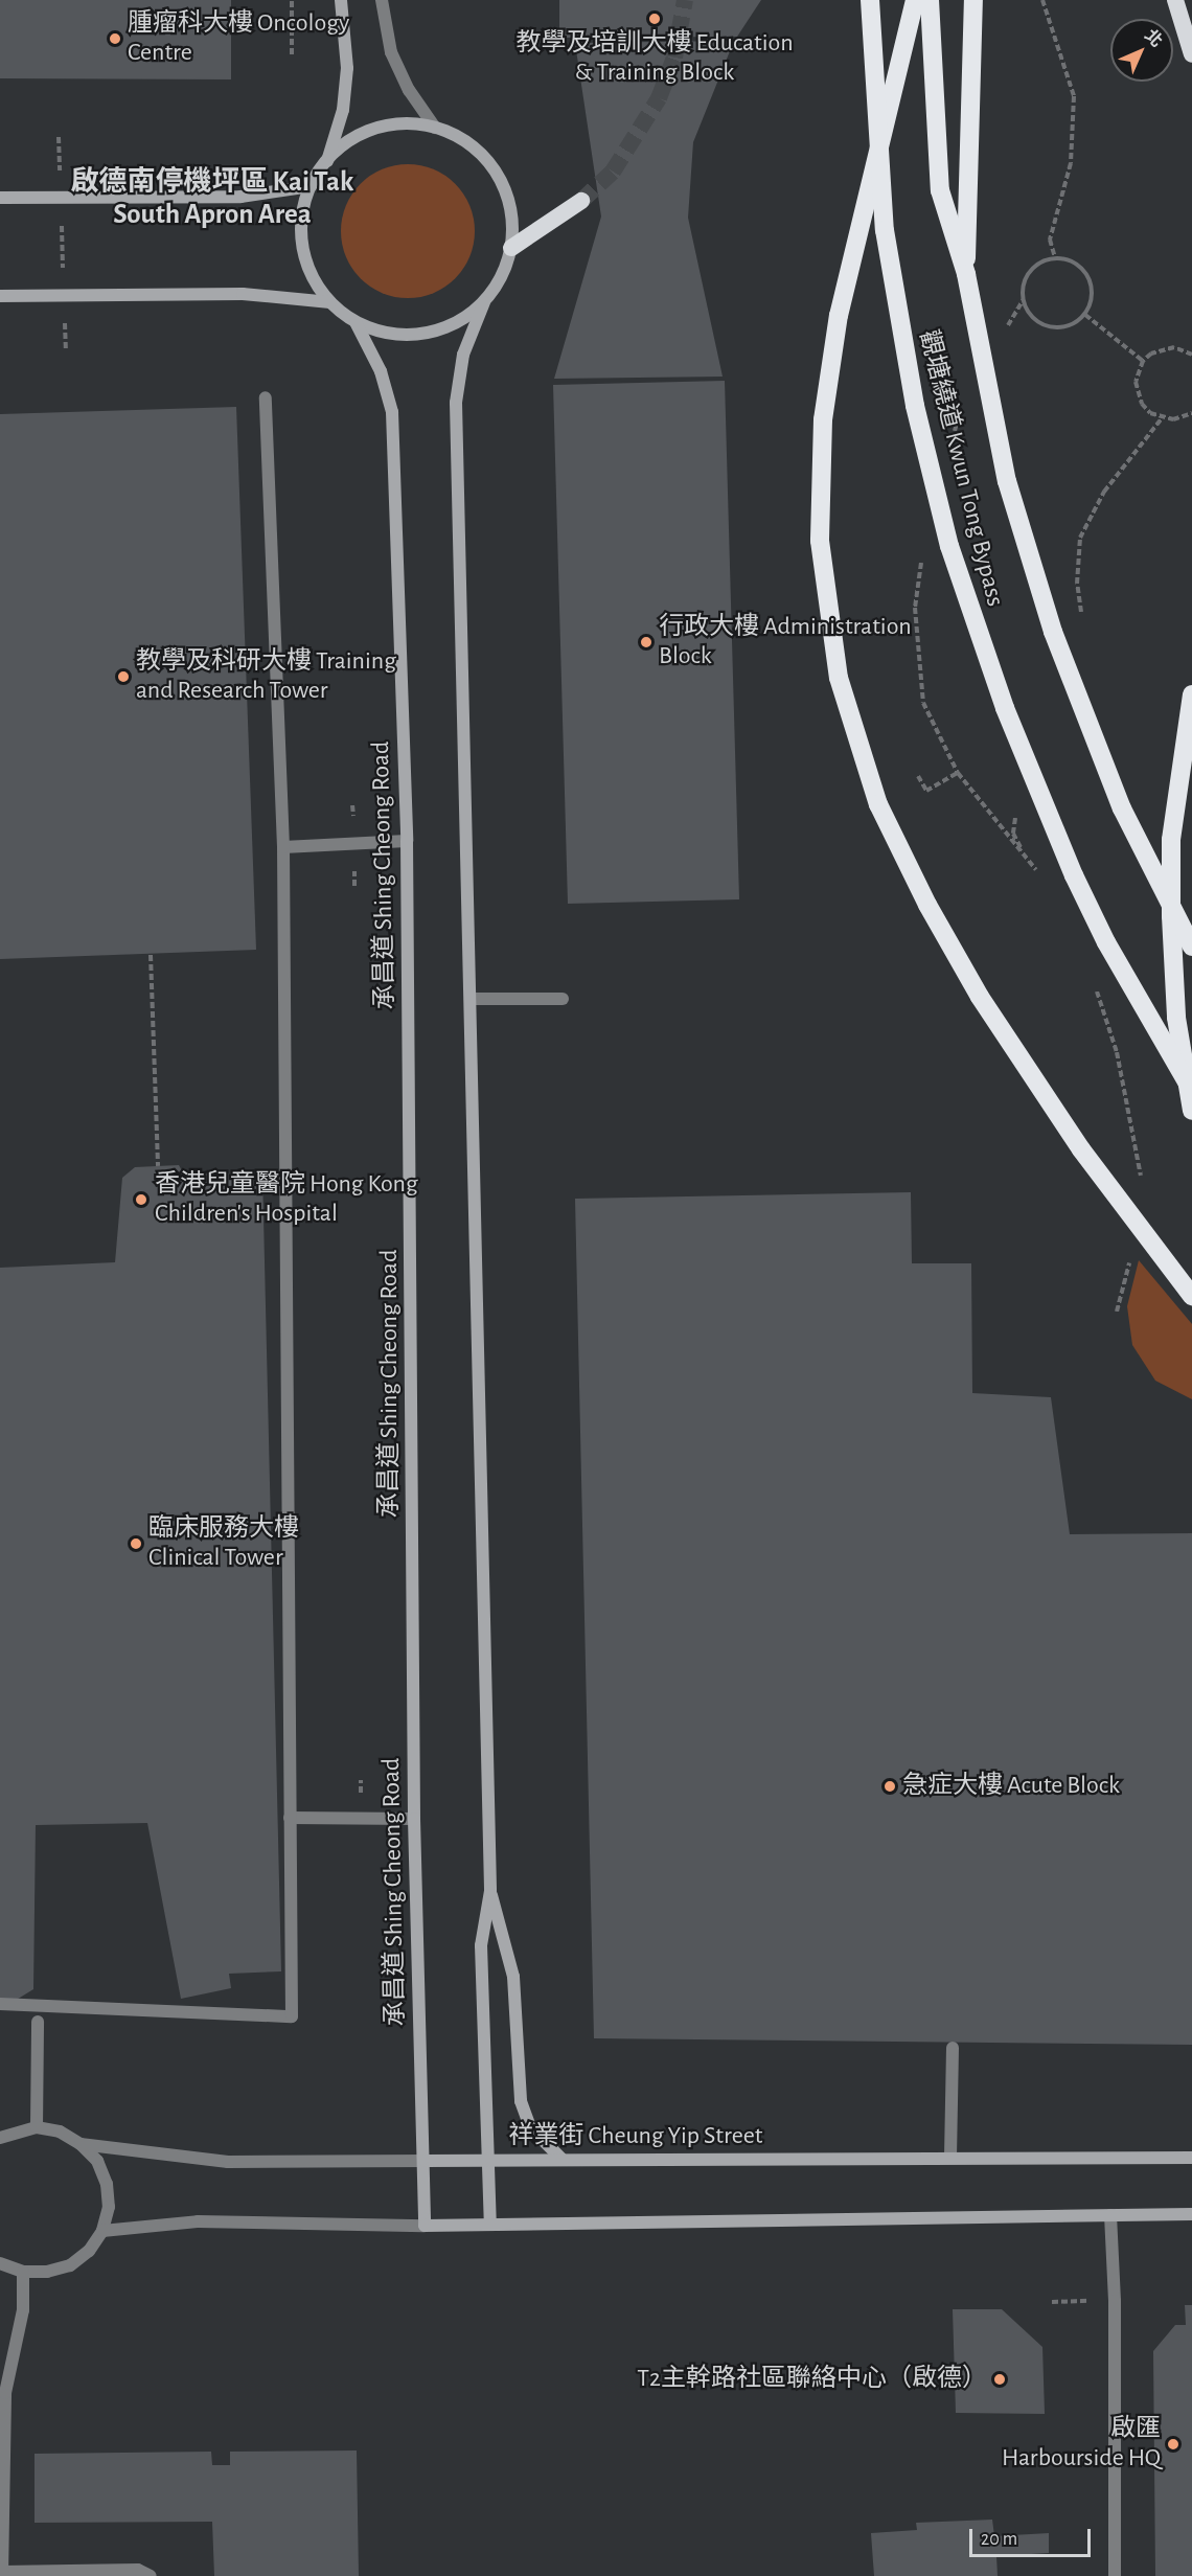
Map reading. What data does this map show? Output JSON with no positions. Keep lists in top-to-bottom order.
{
  "streets": {
    "highway": ["觀塘繞道 Kwun Tong Bypass"],
    "main road": ["承昌道 Shing Cheong Road", "祥業街 Cheung Yip Street"]
  },
  "crossings": [
    ["承昌道 Shing Cheong Road", "祥業街 Cheung Yip Street"]
  ],
  "districts": ["啟德南停機坪區 Kai Tak South Apron Area"],
  "places": [
    "教學及培訓大樓 Education & Training Block",
    "腫瘤科大樓 Oncology Centre",
    "行政大樓 Administration Block",
    "教學及科研大樓 Training and Research Tower",
    "香港兒童醫院 Hong Kong Children's Hospital",
    "臨床服務大樓 Clinical Tower",
    "急症大樓 Acute Block",
    "T2主幹路社區聯絡中心（啟德）",
    "啟匯 Harbourside HQ"
  ],
  "scale_bar": "20 m",
  "north": "top right"
}
